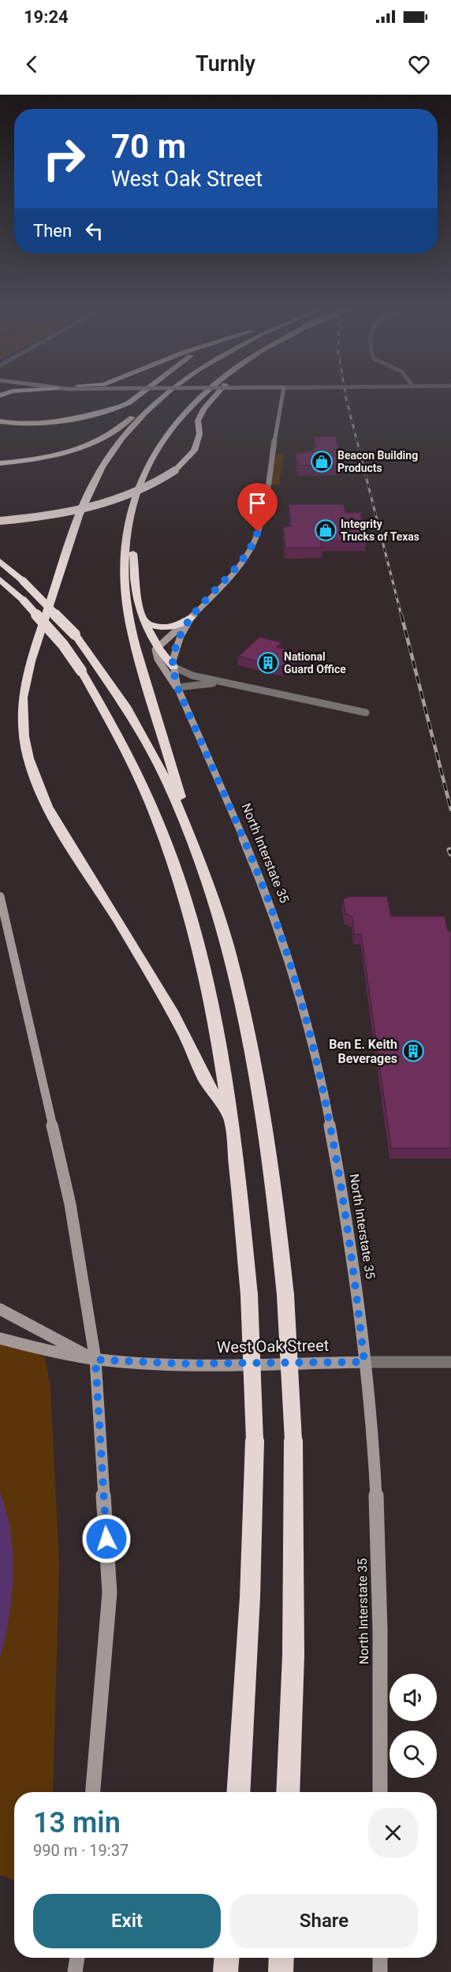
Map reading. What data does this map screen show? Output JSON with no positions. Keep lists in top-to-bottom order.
{
  "streets": {
    "main road": ["North Interstate 35", "West Oak Street"]
  },
  "crossings": [
    ["North Interstate 35", "West Oak Street"]
  ],
  "places": {
    "shop": ["Beacon Building Products", "Integrity Trucks of Texas"],
    "building": ["National Guard Office", "Ben E. Keith Beverages"]
  },
  "page": {
    "status": "19:24",
    "header": "Turnly",
    "turn": ["70 m", "West Oak Street"],
    "then": "Then",
    "heading": ["13 min", "990 m · 19:37"],
    "buttons": ["Exit", "Share"]
  }
}
